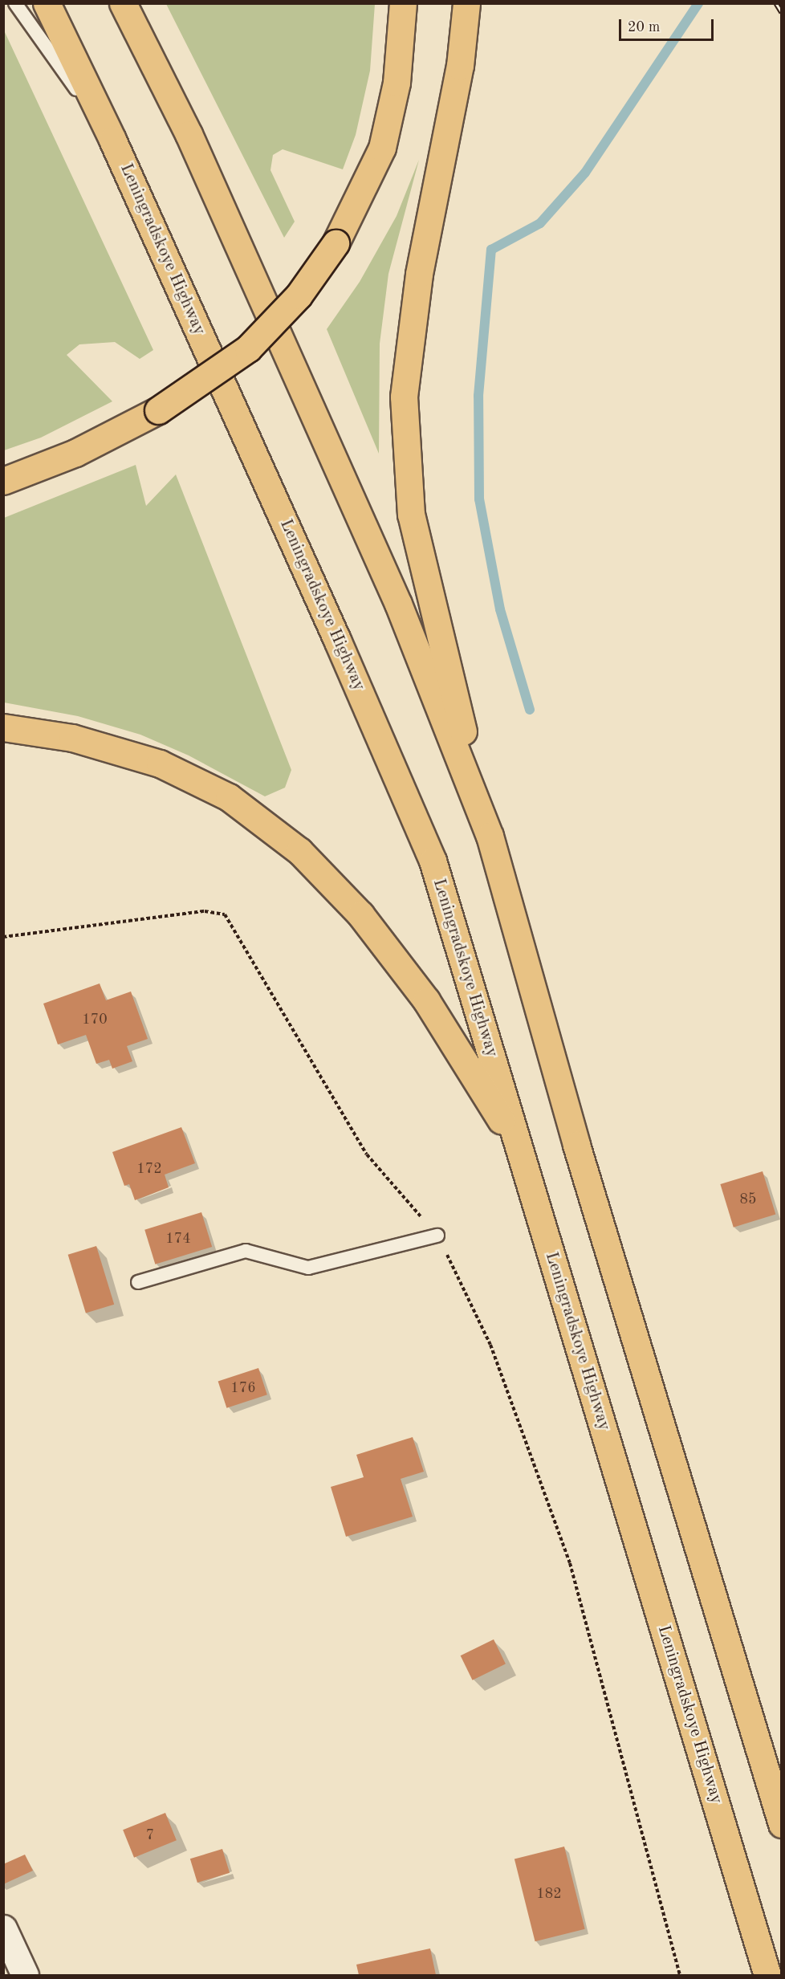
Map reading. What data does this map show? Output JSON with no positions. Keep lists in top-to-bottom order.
{
  "streets": {
    "highway": ["Leningradskoye Highway"]
  },
  "house_numbers": [
    "170",
    "172",
    "85",
    "174",
    "176",
    "7",
    "182"
  ],
  "scale_bar": "20 m"
}
